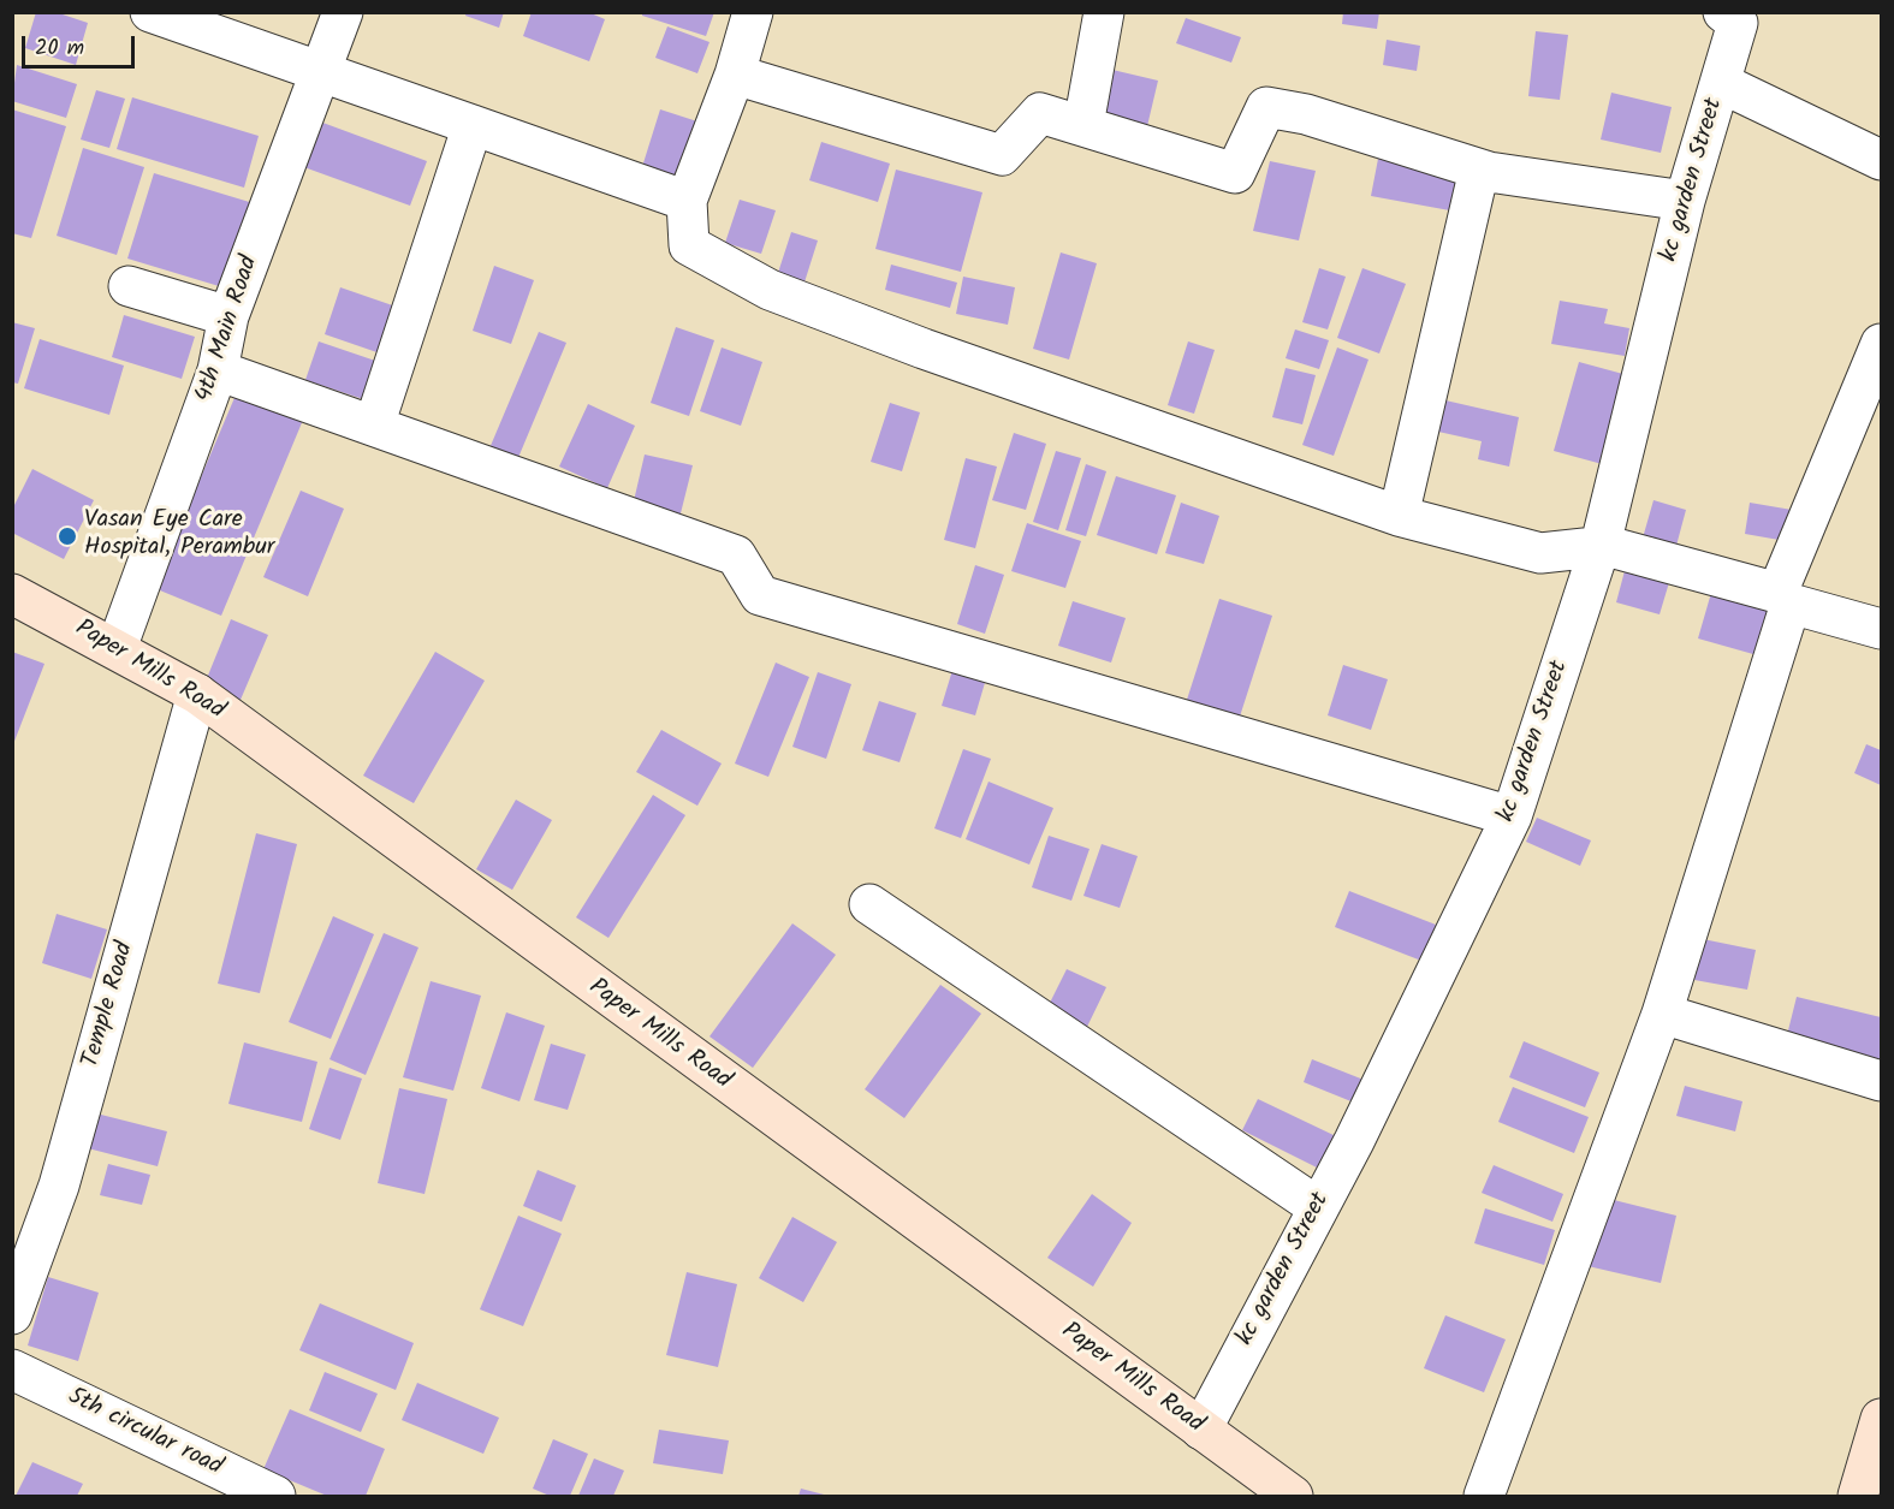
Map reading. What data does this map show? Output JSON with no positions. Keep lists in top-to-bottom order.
{
  "streets": {
    "main road": ["Paper Mills Road"],
    "street": [
      "kc garden Street",
      "4th Main Road",
      "Temple Road",
      "5th circular road"
    ]
  },
  "crossings": [
    ["kc garden Street", "Paper Mills Road"],
    ["4th Main Road", "Paper Mills Road"],
    ["Paper Mills Road", "Temple Road"]
  ],
  "places": ["Vasan Eye Care Hospital, Perambur"],
  "scale_bar": "20 m"
}
